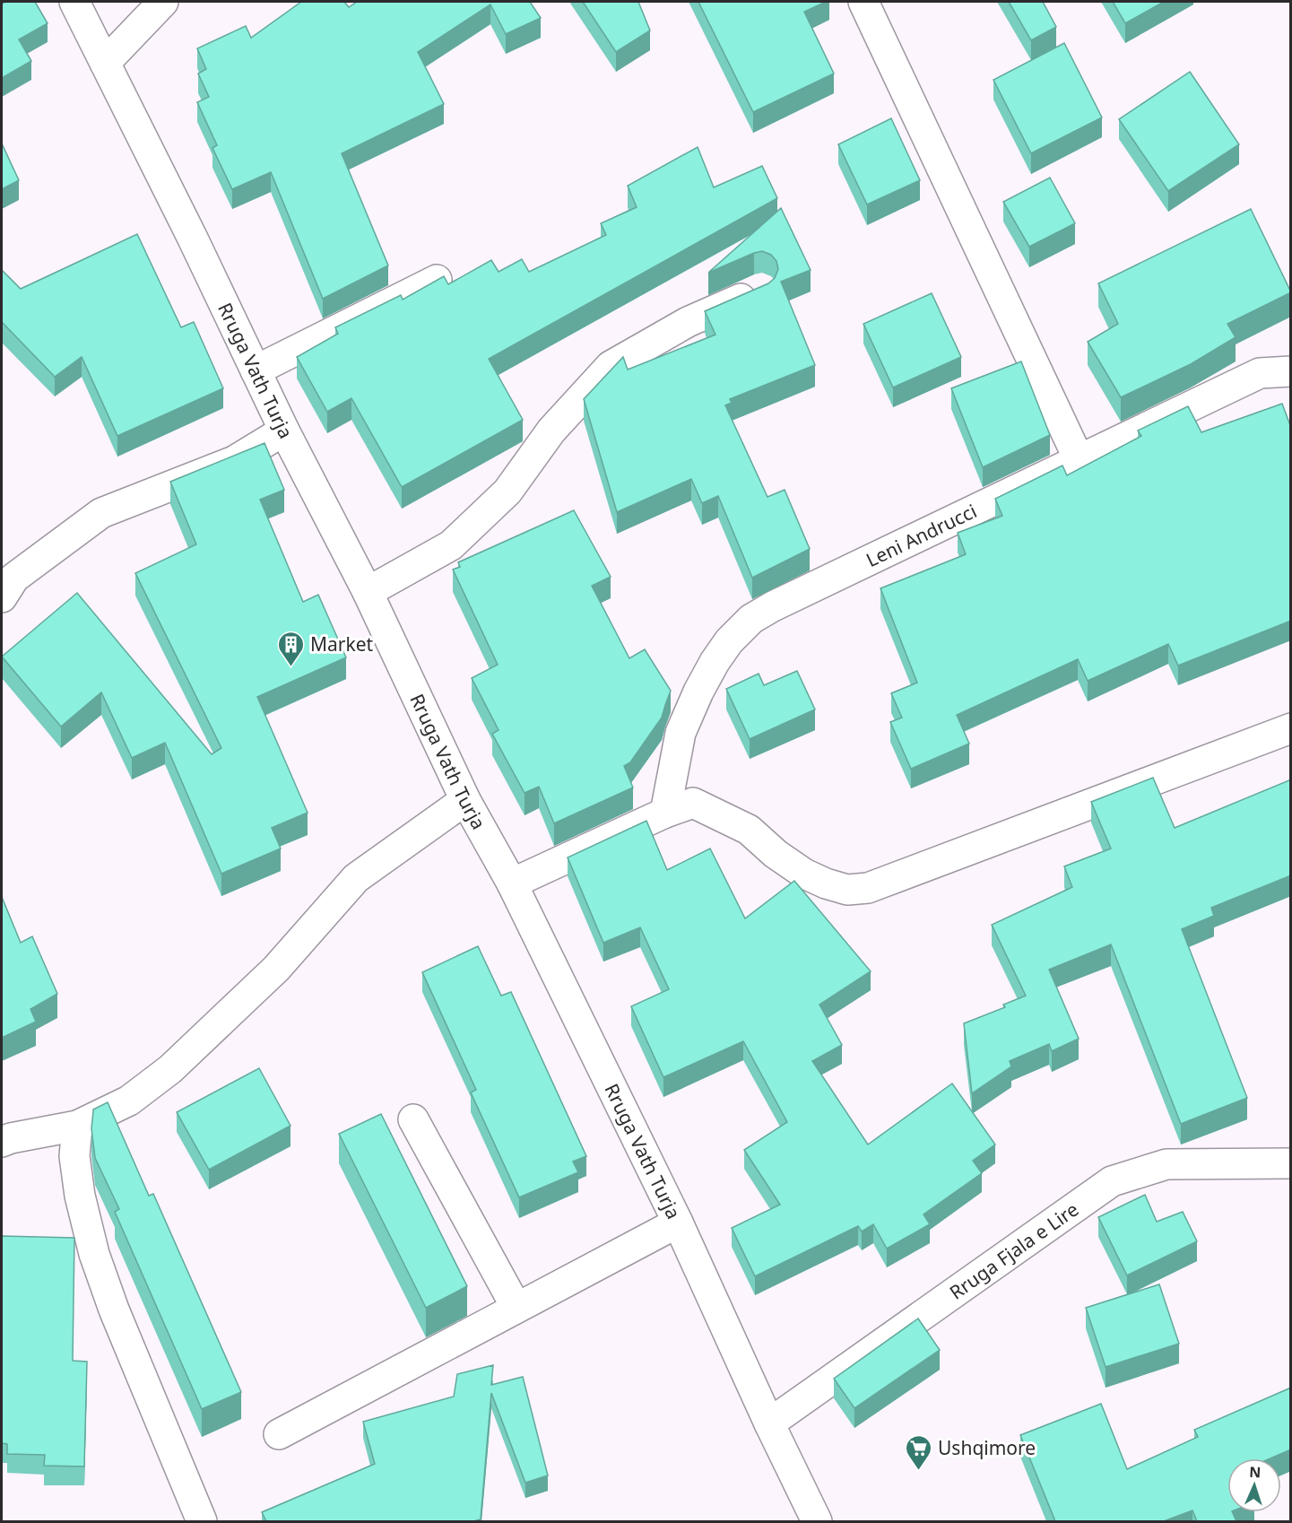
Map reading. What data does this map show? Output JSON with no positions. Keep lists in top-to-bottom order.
{
  "streets": {
    "street": ["Rruga Vath Turja", "Leni Andrucci", "Rruga Fjala e Lire"]
  },
  "crossings": [
    ["Rruga Vath Turja", "Rruga Fjala e Lire"]
  ],
  "places": {
    "building": ["Market"],
    "supermarket": ["Ushqimore"]
  },
  "north": "top"
}
